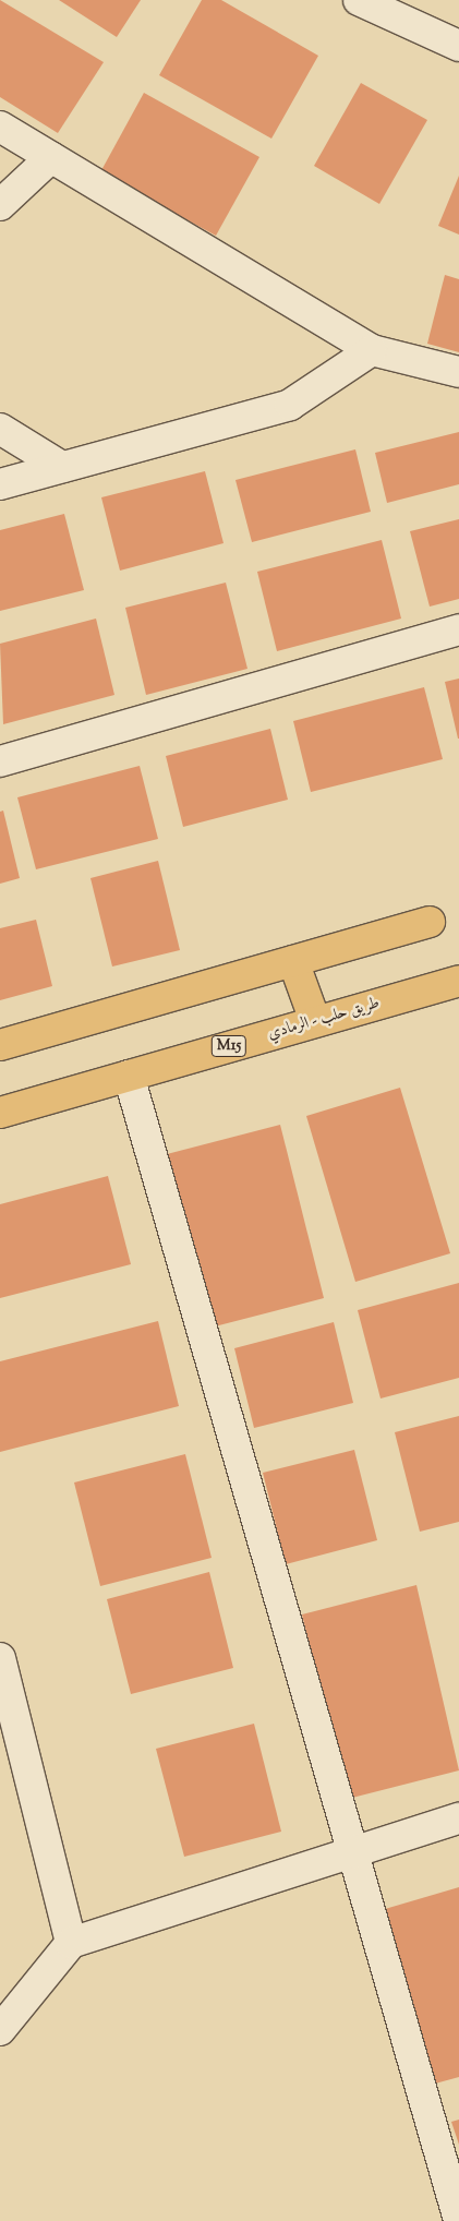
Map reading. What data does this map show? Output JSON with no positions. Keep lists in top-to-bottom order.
{
  "streets": {
    "highway": ["طريق حلب - الرمادي", "M15"]
  }
}
